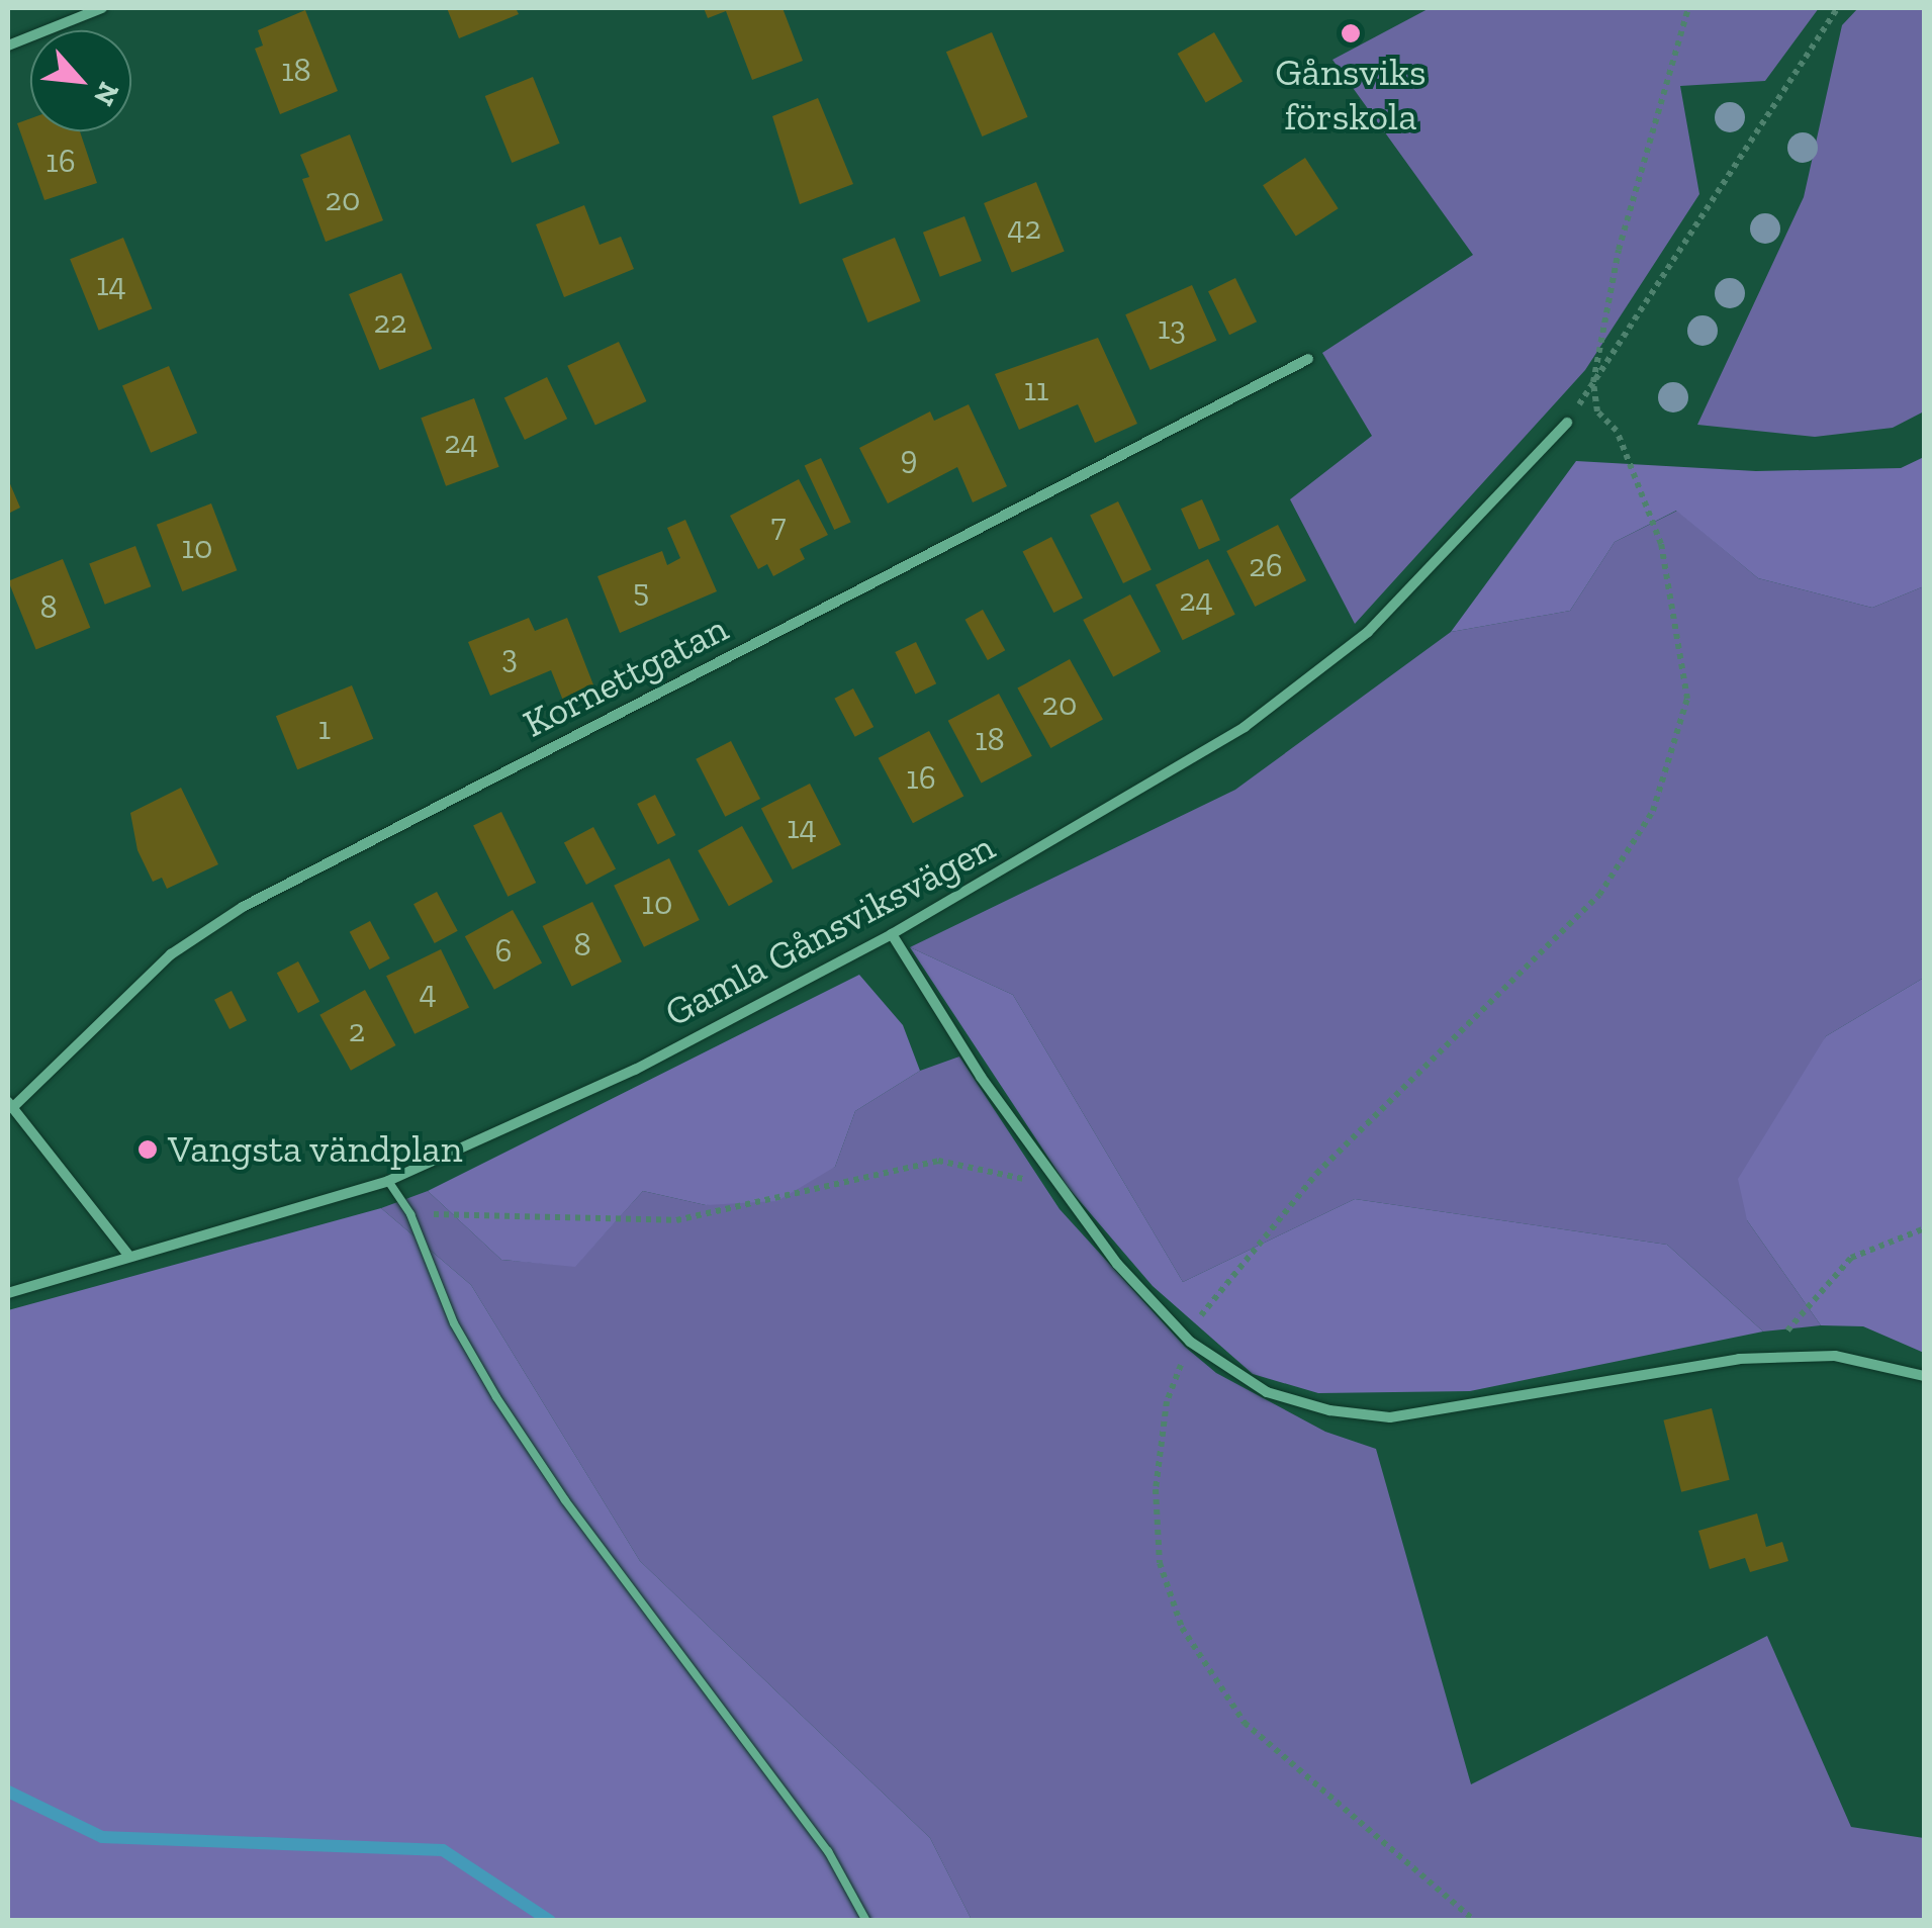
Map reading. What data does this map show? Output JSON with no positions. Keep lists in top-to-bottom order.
{
  "streets": {
    "street": ["Kornettgatan", "Gamla Gånsviksvägen"]
  },
  "places": ["Gånsviks förskola", "Vangsta vändplan"],
  "house_numbers": [
    "18",
    "16",
    "20",
    "42",
    "14",
    "22",
    "13",
    "11",
    "24",
    "9",
    "7",
    "10",
    "26",
    "5",
    "24",
    "8",
    "3",
    "20",
    "1",
    "18",
    "16",
    "14",
    "10",
    "8",
    "6",
    "4",
    "2"
  ],
  "north": "bottom right"
}
